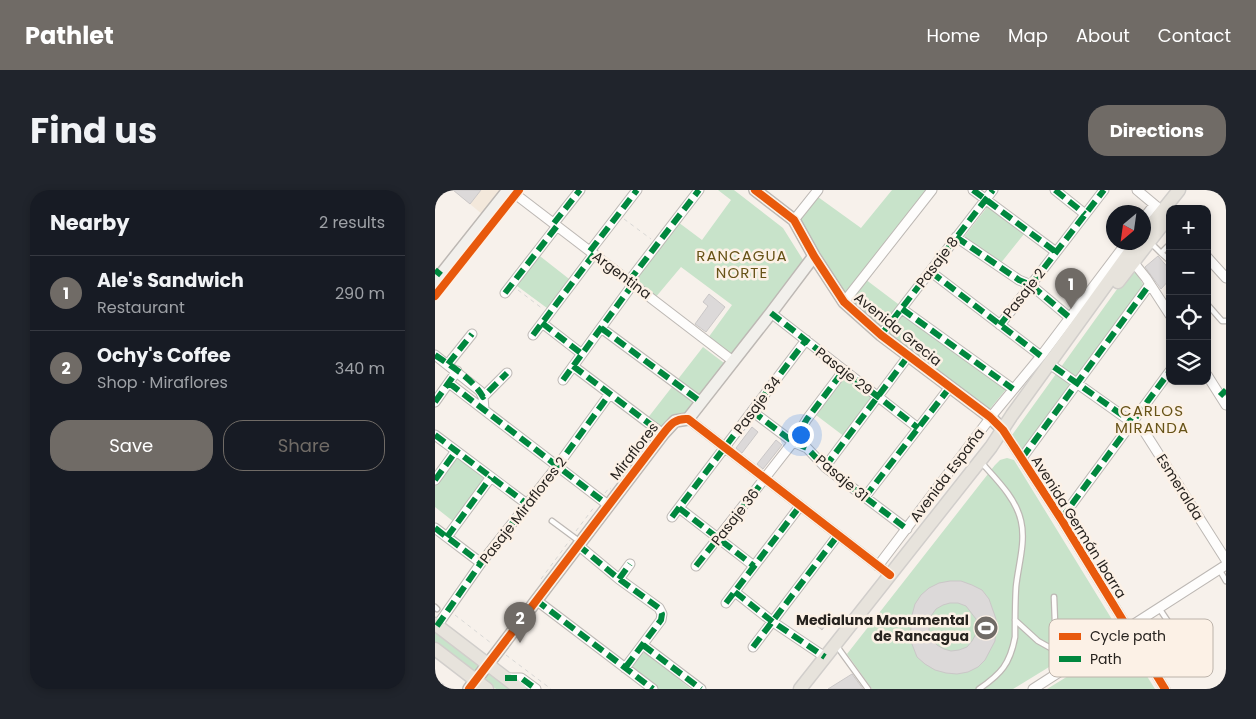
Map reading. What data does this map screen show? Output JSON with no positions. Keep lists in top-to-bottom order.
{
  "streets": {
    "main road": ["Avenida España"],
    "street": [
      "Pasaje 8",
      "Argentina",
      "Pasaje 2",
      "Avenida Grecia",
      "Pasaje 29",
      "Pasaje 34",
      "Miraflores",
      "Pasaje 31",
      "Esmeralda",
      "Pasaje Miraflores 2",
      "Pasaje 36",
      "Avenida Germán Ibarra"
    ]
  },
  "crossings": [
    ["Pasaje 8", "Avenida Grecia"],
    ["Argentina", "Miraflores"],
    ["Avenida Grecia", "Miraflores"],
    ["Avenida Grecia", "Avenida España"],
    ["Avenida Grecia", "Avenida Germán Ibarra"],
    ["Pasaje 29", "Pasaje 34"],
    ["Pasaje 29", "Miraflores"],
    ["Pasaje 29", "Pasaje 36"],
    ["Pasaje 34", "Pasaje 31"],
    ["Avenida España", "Pasaje 31"],
    ["Avenida España", "Esmeralda"],
    ["Avenida España", "Avenida Germán Ibarra"],
    ["Pasaje 31", "Pasaje 36"]
  ],
  "districts": ["RANCAGUA NORTE", "CARLOS MIRANDA"],
  "places": {
    "sports": ["Medialuna Monumental de Rancagua"]
  },
  "legend": ["Cycle path", "Path"],
  "north": "bottom left",
  "page": {
    "header": "Pathlet",
    "nav": [
      "Home",
      "Map",
      "About",
      "Contact"
    ],
    "title": "Find us",
    "buttons": [
      "Directions",
      ["Save", "Share"]
    ],
    "heading": ["Nearby", "2 results"],
    "map_buttons": ["+", "−"],
    "list": [
      {
        "mark": "1",
        "name": "Ale's Sandwich",
        "note": "Restaurant",
        "value": "290 m"
      },
      {
        "mark": "2",
        "name": "Ochy's Coffee",
        "note": "Shop · Miraflores",
        "value": "340 m"
      }
    ],
    "pins": ["1", "2"]
  }
}
